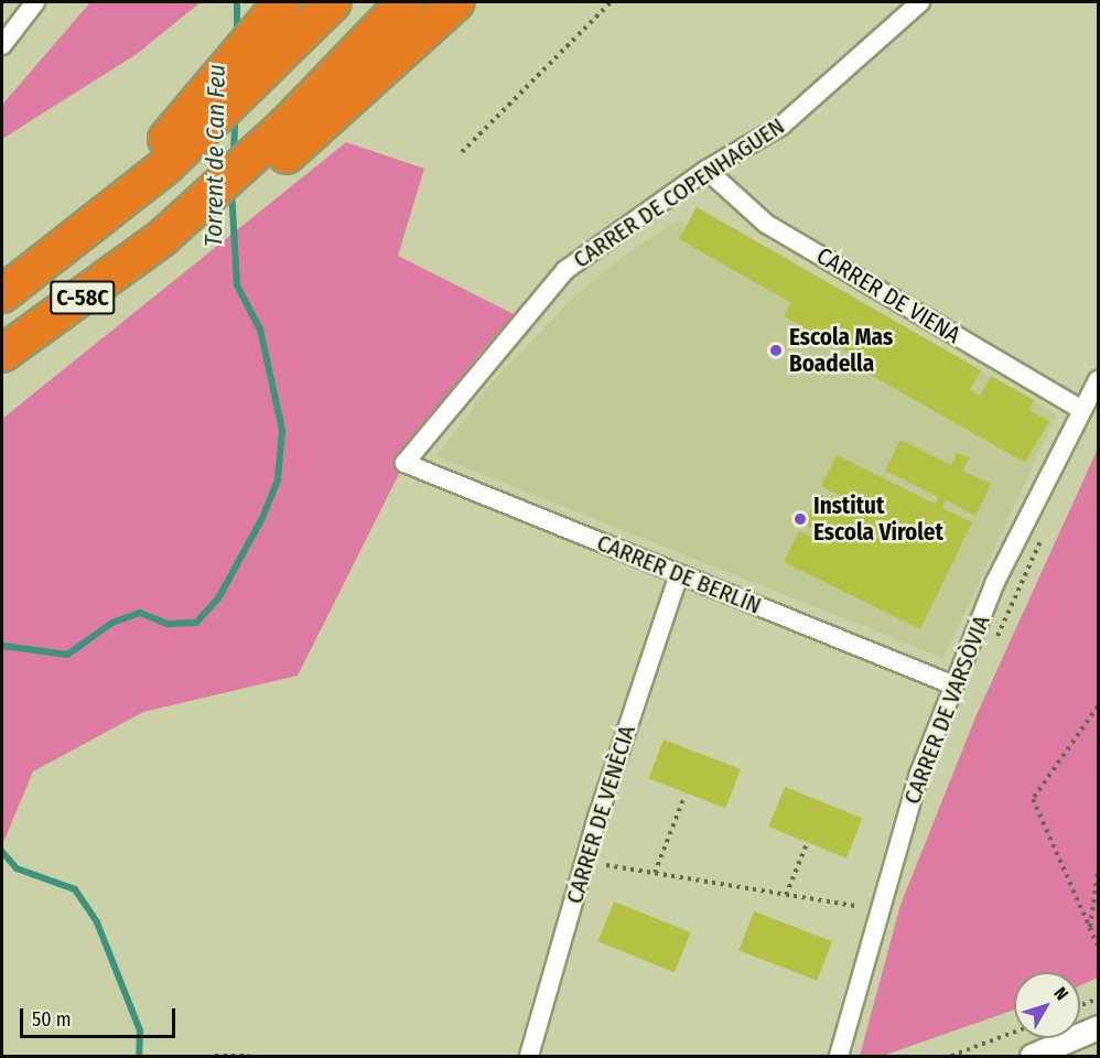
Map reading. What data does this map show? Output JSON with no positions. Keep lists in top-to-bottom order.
{
  "streets": {
    "highway": ["C-58C"],
    "street": [
      "CARRER DE COPENHAGUEN",
      "CARRER DE VIENA",
      "CARRER DE BERLÍN",
      "CARRER DE VARSÒVIA",
      "CARRER DE VENÈCIA"
    ]
  },
  "crossings": [
    ["CARRER DE COPENHAGUEN", "CARRER DE VIENA"],
    ["CARRER DE COPENHAGUEN", "CARRER DE BERLÍN"],
    ["CARRER DE VIENA", "CARRER DE VARSÒVIA"],
    ["CARRER DE BERLÍN", "CARRER DE VARSÒVIA"],
    ["CARRER DE BERLÍN", "CARRER DE VENÈCIA"]
  ],
  "water": ["Torrent de Can Feu"],
  "places": ["Escola Mas Boadella", "Institut Escola Virolet"],
  "scale_bar": "50 m",
  "north": "top right"
}
